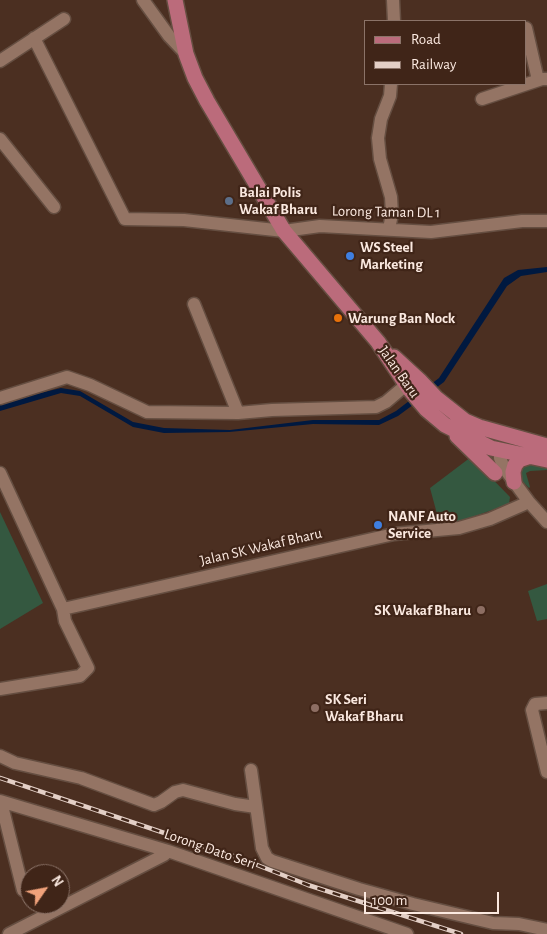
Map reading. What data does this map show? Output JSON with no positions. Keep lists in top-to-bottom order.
{
  "streets": {
    "main road": ["Jalan Baru"],
    "street": ["Lorong Taman DL 1", "Jalan SK Wakaf Bharu", "Lorong Dato Seri"]
  },
  "places": [
    "Balai Polis Wakaf Bharu",
    "WS Steel Marketing",
    "Warung Ban Nock",
    "NANF Auto Service",
    "SK Wakaf Bharu",
    "SK Seri Wakaf Bharu"
  ],
  "legend": ["Road", "Railway"],
  "scale_bar": "100 m",
  "north": "top right"
}
